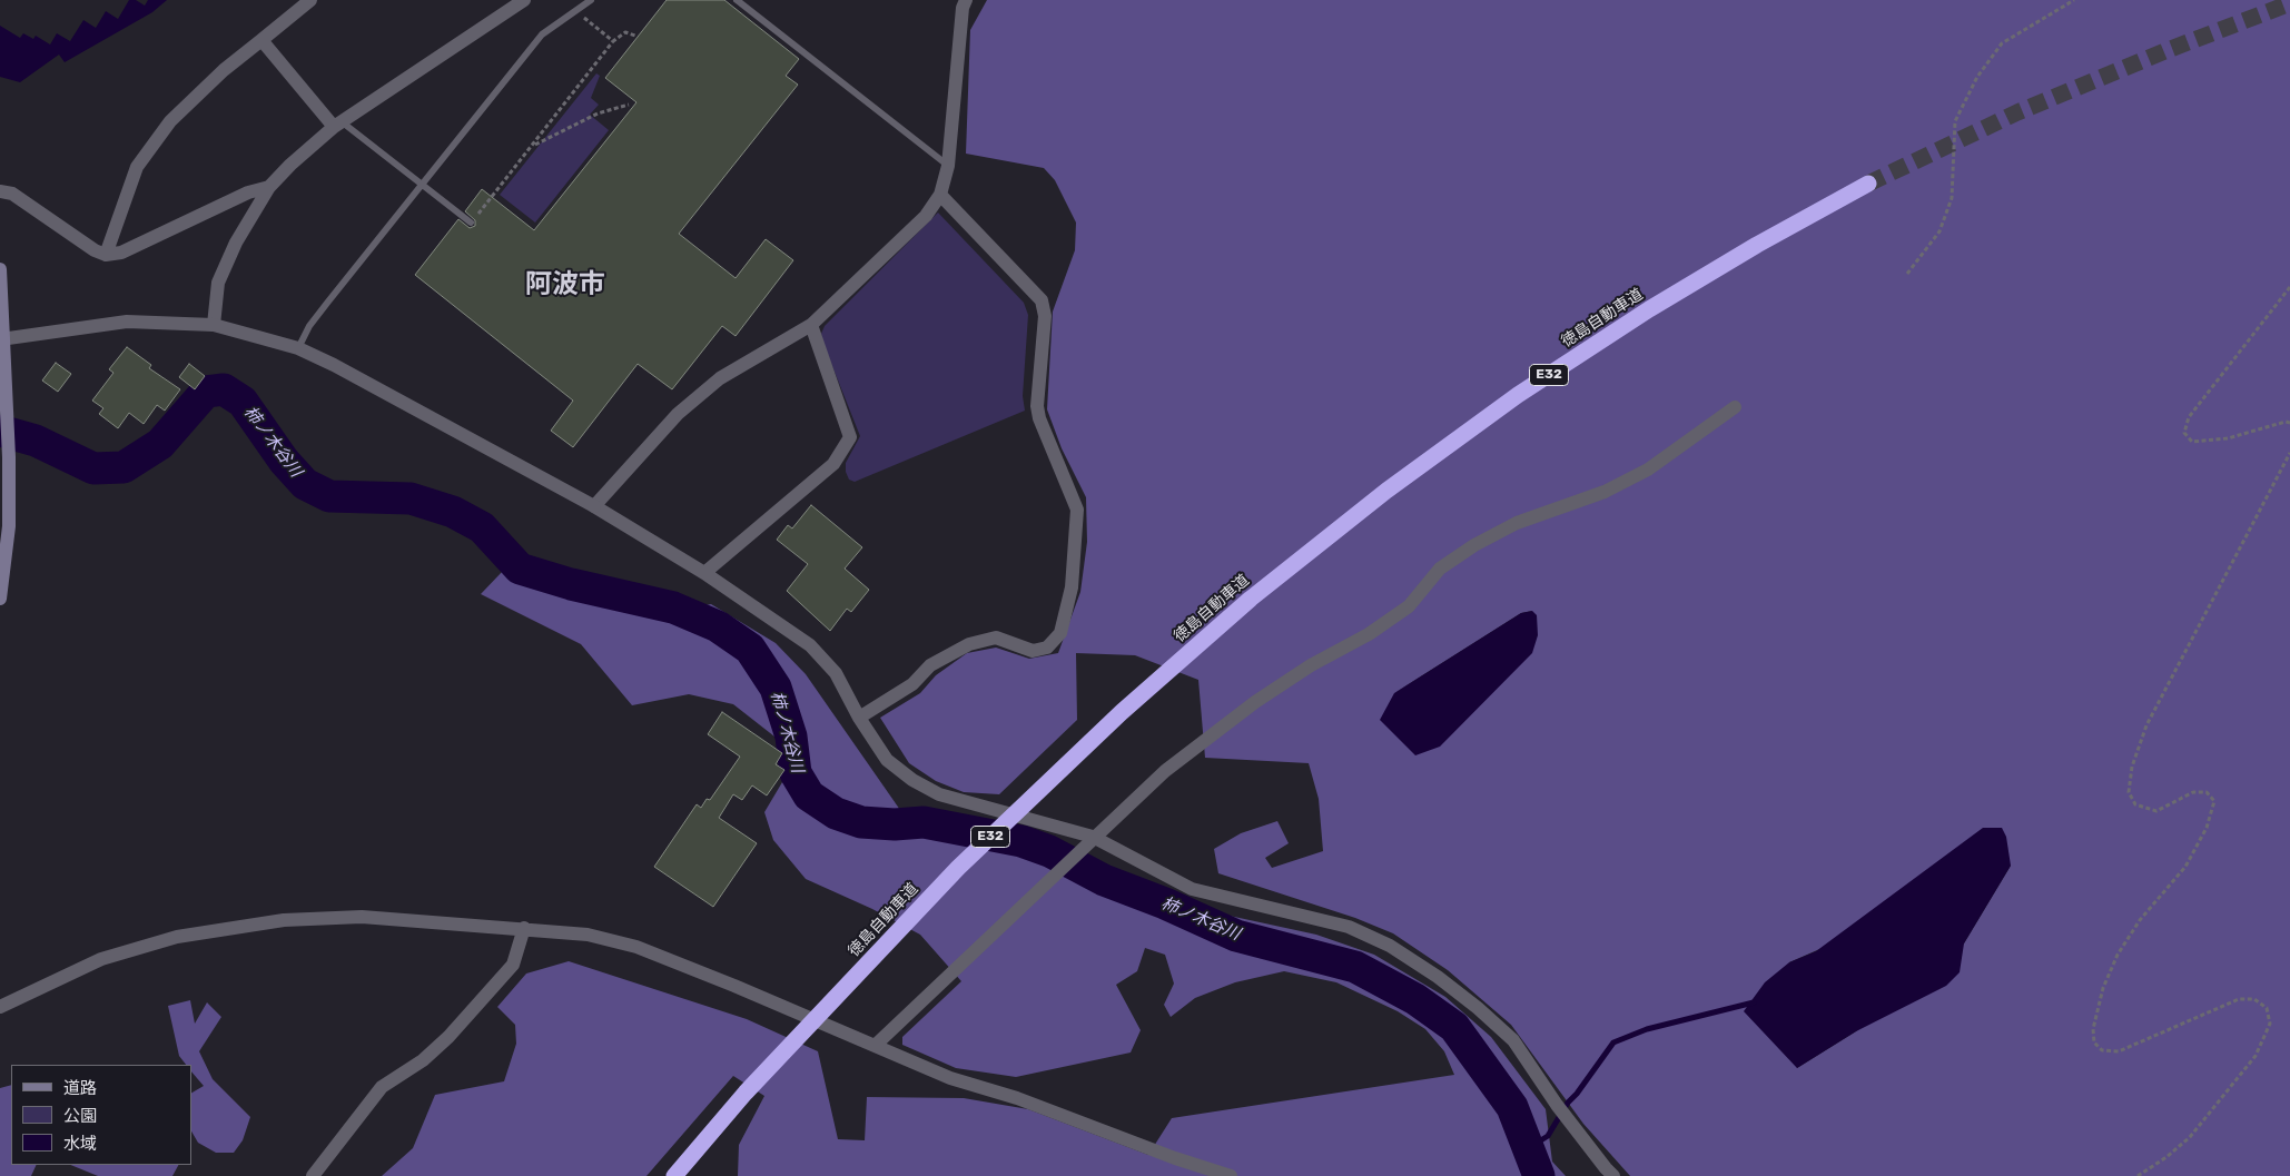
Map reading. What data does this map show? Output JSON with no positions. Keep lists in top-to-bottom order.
{
  "streets": {
    "highway": ["徳島自動車道", "E32"]
  },
  "districts": ["阿波市"],
  "water": ["柿ノ木谷川"],
  "legend": ["道路", "公園", "水域"]
}
